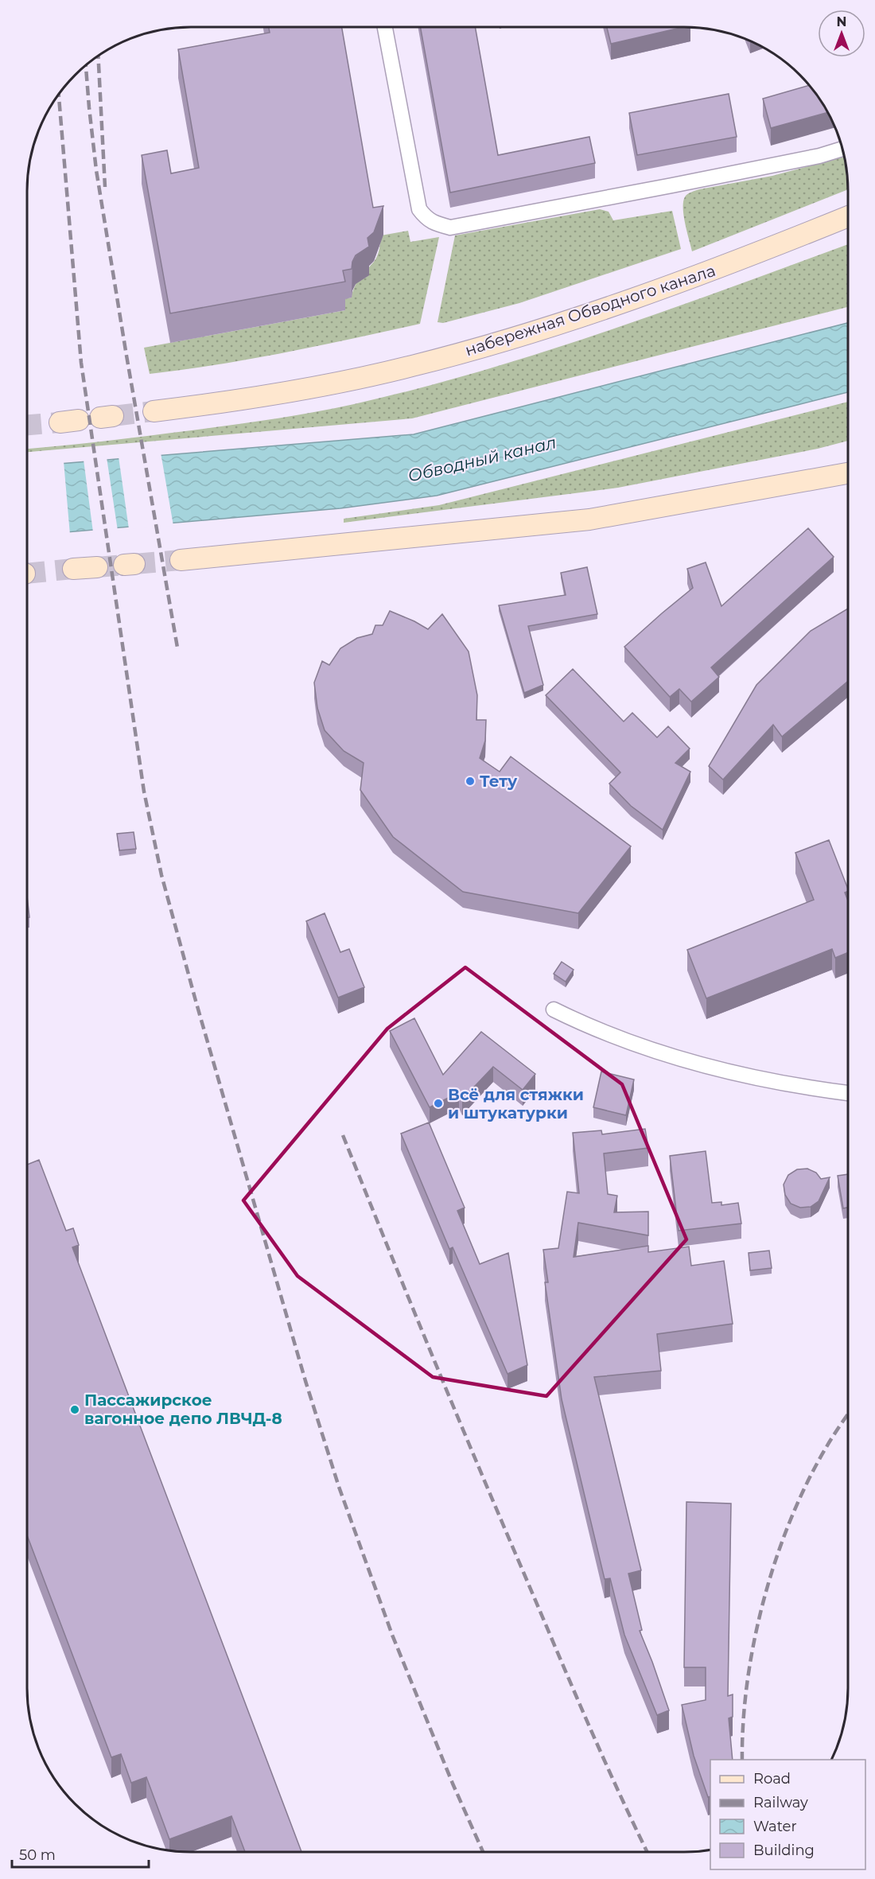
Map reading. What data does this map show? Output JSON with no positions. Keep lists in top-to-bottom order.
{
  "streets": {
    "main road": ["набережная Обводного канала"]
  },
  "water": ["Обводный канал"],
  "places": ["Тету", "Всё для стяжки и штукатурки", "Пассажирское вагонное депо ЛВЧД-8"],
  "legend": [
    "Road",
    "Railway",
    "Water",
    "Building"
  ],
  "scale_bar": "50 m",
  "north": "top"
}
